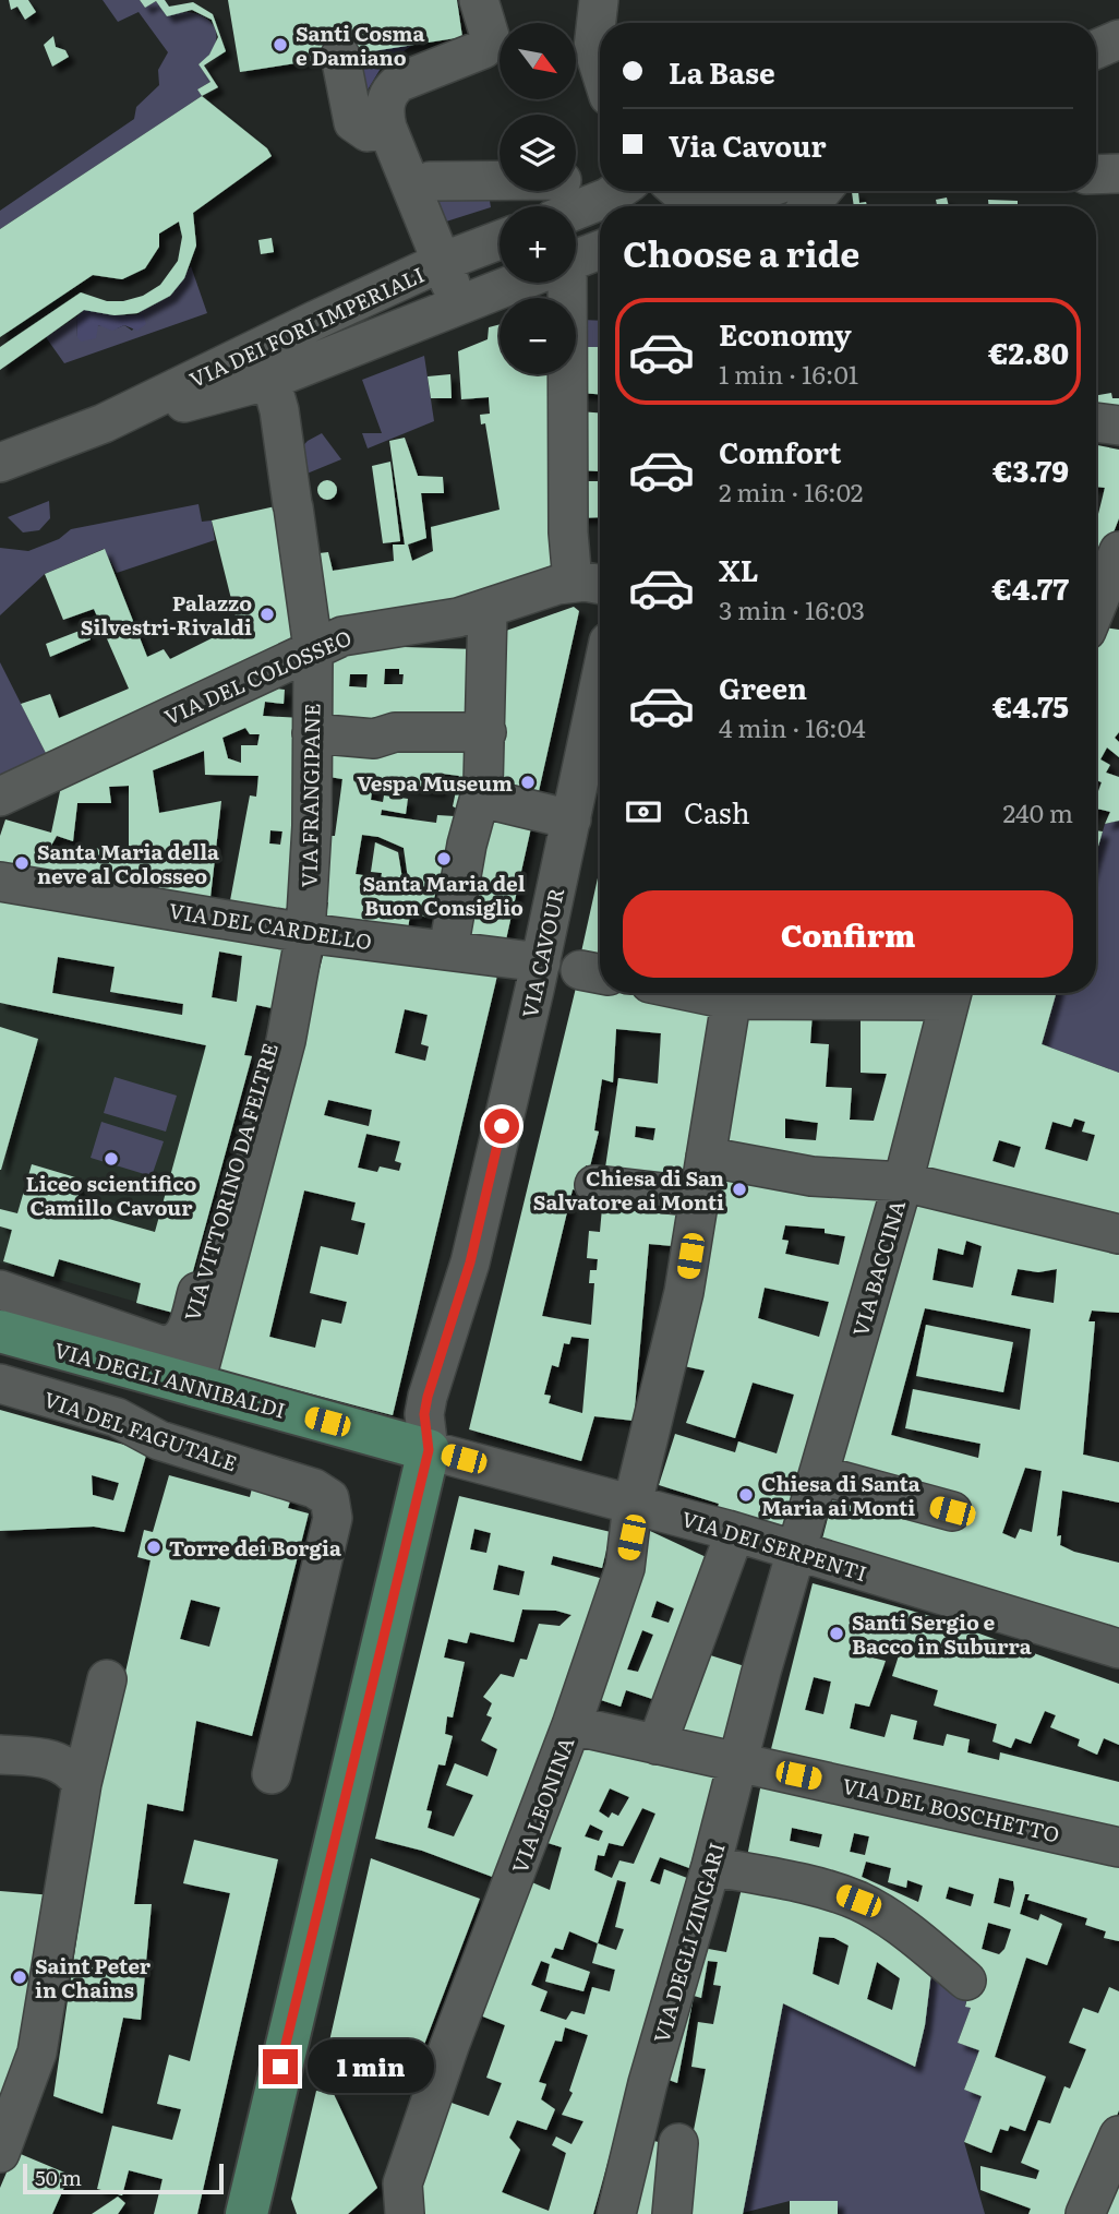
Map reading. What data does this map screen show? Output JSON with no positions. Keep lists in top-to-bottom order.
{
  "streets": {
    "main road": ["VIA CAVOUR", "VIA DEGLI ANNIBALDI"],
    "street": [
      "VIA DEI FORI IMPERIALI",
      "VIA DEL COLOSSEO",
      "VIA FRANGIPANE",
      "VIA DEL CARDELLO",
      "VIA VITTORINO DA FELTRE",
      "VIA BACCINA",
      "VIA DEL FAGUTALE",
      "VIA DEI SERPENTI",
      "VIA LEONINA",
      "VIA DEL BOSCHETTO",
      "VIA DEGLI ZINGARI"
    ]
  },
  "crossings": [
    ["VIA DEI FORI IMPERIALI", "VIA FRANGIPANE"],
    ["VIA DEL COLOSSEO", "VIA FRANGIPANE"],
    ["VIA FRANGIPANE", "VIA DEL CARDELLO"],
    ["VIA FRANGIPANE", "VIA VITTORINO DA FELTRE"],
    ["VIA FRANGIPANE", "VIA DEGLI ANNIBALDI"],
    ["VIA DEL CARDELLO", "VIA CAVOUR"],
    ["VIA CAVOUR", "VIA DEGLI ANNIBALDI"],
    ["VIA CAVOUR", "VIA DEI SERPENTI"],
    ["VIA BACCINA", "VIA DEI SERPENTI"],
    ["VIA BACCINA", "VIA DEGLI ZINGARI"],
    ["VIA DEGLI ANNIBALDI", "VIA DEI SERPENTI"],
    ["VIA DEI SERPENTI", "VIA LEONINA"],
    ["VIA LEONINA", "VIA DEL BOSCHETTO"],
    ["VIA DEL BOSCHETTO", "VIA DEGLI ZINGARI"]
  ],
  "places": [
    "Santi Cosma e Damiano",
    "Palazzo Silvestri-Rivaldi",
    "Vespa Museum",
    "Santa Maria del Buon Consiglio",
    "Santa Maria della neve al Colosseo",
    "Liceo scientifico Camillo Cavour",
    "Chiesa di San Salvatore ai Monti",
    "Chiesa di Santa Maria ai Monti",
    "Torre dei Borgia",
    "Santi Sergio e Bacco in Suburra",
    "Saint Peter in Chains"
  ],
  "scale_bar": "50 m",
  "north": "bottom right",
  "page": {
    "map_buttons": ["+", "−"],
    "banner": ["La Base", "Via Cavour"],
    "heading": "Choose a ride",
    "list": [
      {
        "name": "Economy",
        "note": "1 min · 16:01",
        "value": "€2.80"
      },
      {
        "name": "Comfort",
        "note": "2 min · 16:02",
        "value": "€3.79"
      },
      {
        "name": "XL",
        "note": "3 min · 16:03",
        "value": "€4.77"
      },
      {
        "name": "Green",
        "note": "4 min · 16:04",
        "value": "€4.75"
      }
    ],
    "pay": ["Cash", "240 m"],
    "buttons": "Confirm",
    "bubble": "1 min",
    "scale": "50 m"
  }
}
